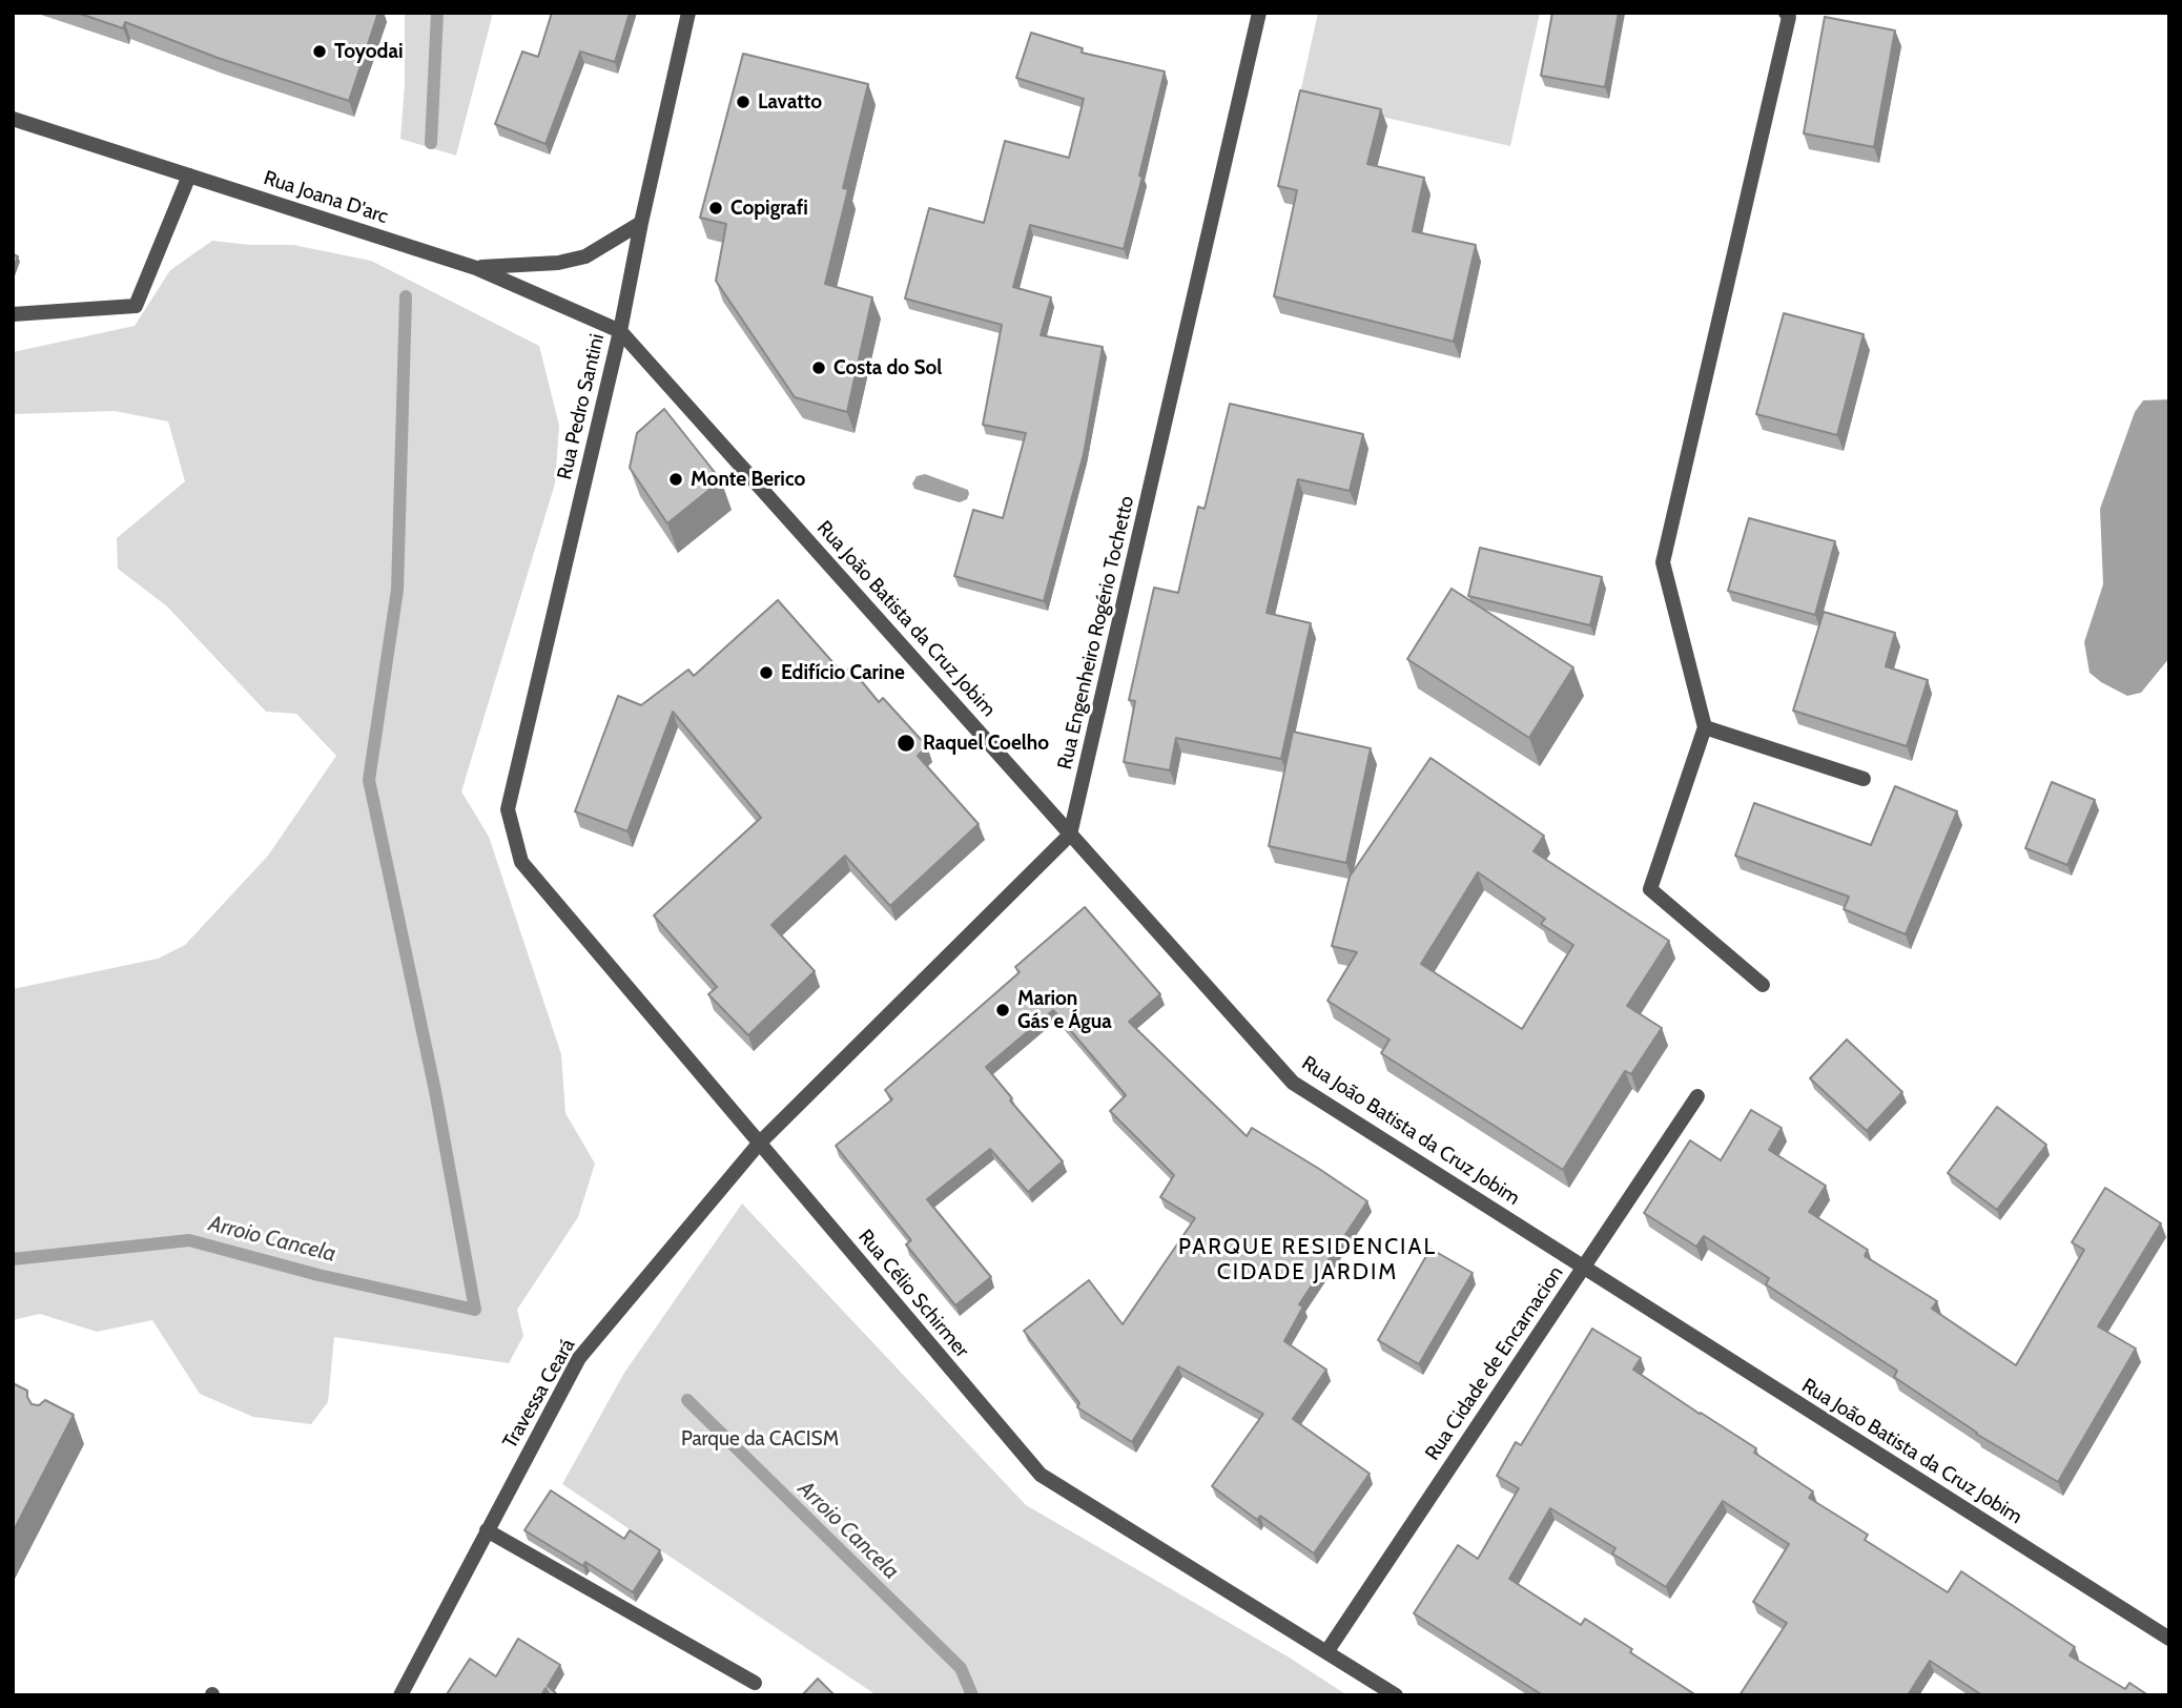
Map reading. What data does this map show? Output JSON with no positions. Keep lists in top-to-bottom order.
{
  "streets": {
    "street": [
      "Rua Joana D'arc",
      "Rua Pedro Santini",
      "Rua João Batista da Cruz Jobim",
      "Rua Engenheiro Rogério Tochetto",
      "Rua Célio Schirmer",
      "Rua Cidade de Encarnacion",
      "Travessa Ceará"
    ]
  },
  "crossings": [
    ["Rua Joana D'arc", "Rua Pedro Santini"],
    ["Rua Joana D'arc", "Rua João Batista da Cruz Jobim"],
    ["Rua Pedro Santini", "Rua João Batista da Cruz Jobim"],
    ["Rua Pedro Santini", "Rua Célio Schirmer"],
    ["Rua João Batista da Cruz Jobim", "Rua Engenheiro Rogério Tochetto"],
    ["Rua João Batista da Cruz Jobim", "Rua Cidade de Encarnacion"],
    ["Rua Célio Schirmer", "Rua Cidade de Encarnacion"],
    ["Rua Célio Schirmer", "Travessa Ceará"]
  ],
  "districts": ["PARQUE RESIDENCIAL CIDADE JARDIM"],
  "water": ["Arroio Cancela"],
  "parks": ["Parque da CACISM"],
  "places": [
    "Toyodai",
    "Lavatto",
    "Copigrafi",
    "Costa do Sol",
    "Monte Berico",
    "Edifício Carine",
    "Raquel Coelho",
    "Marion Gás e Água"
  ]
}
